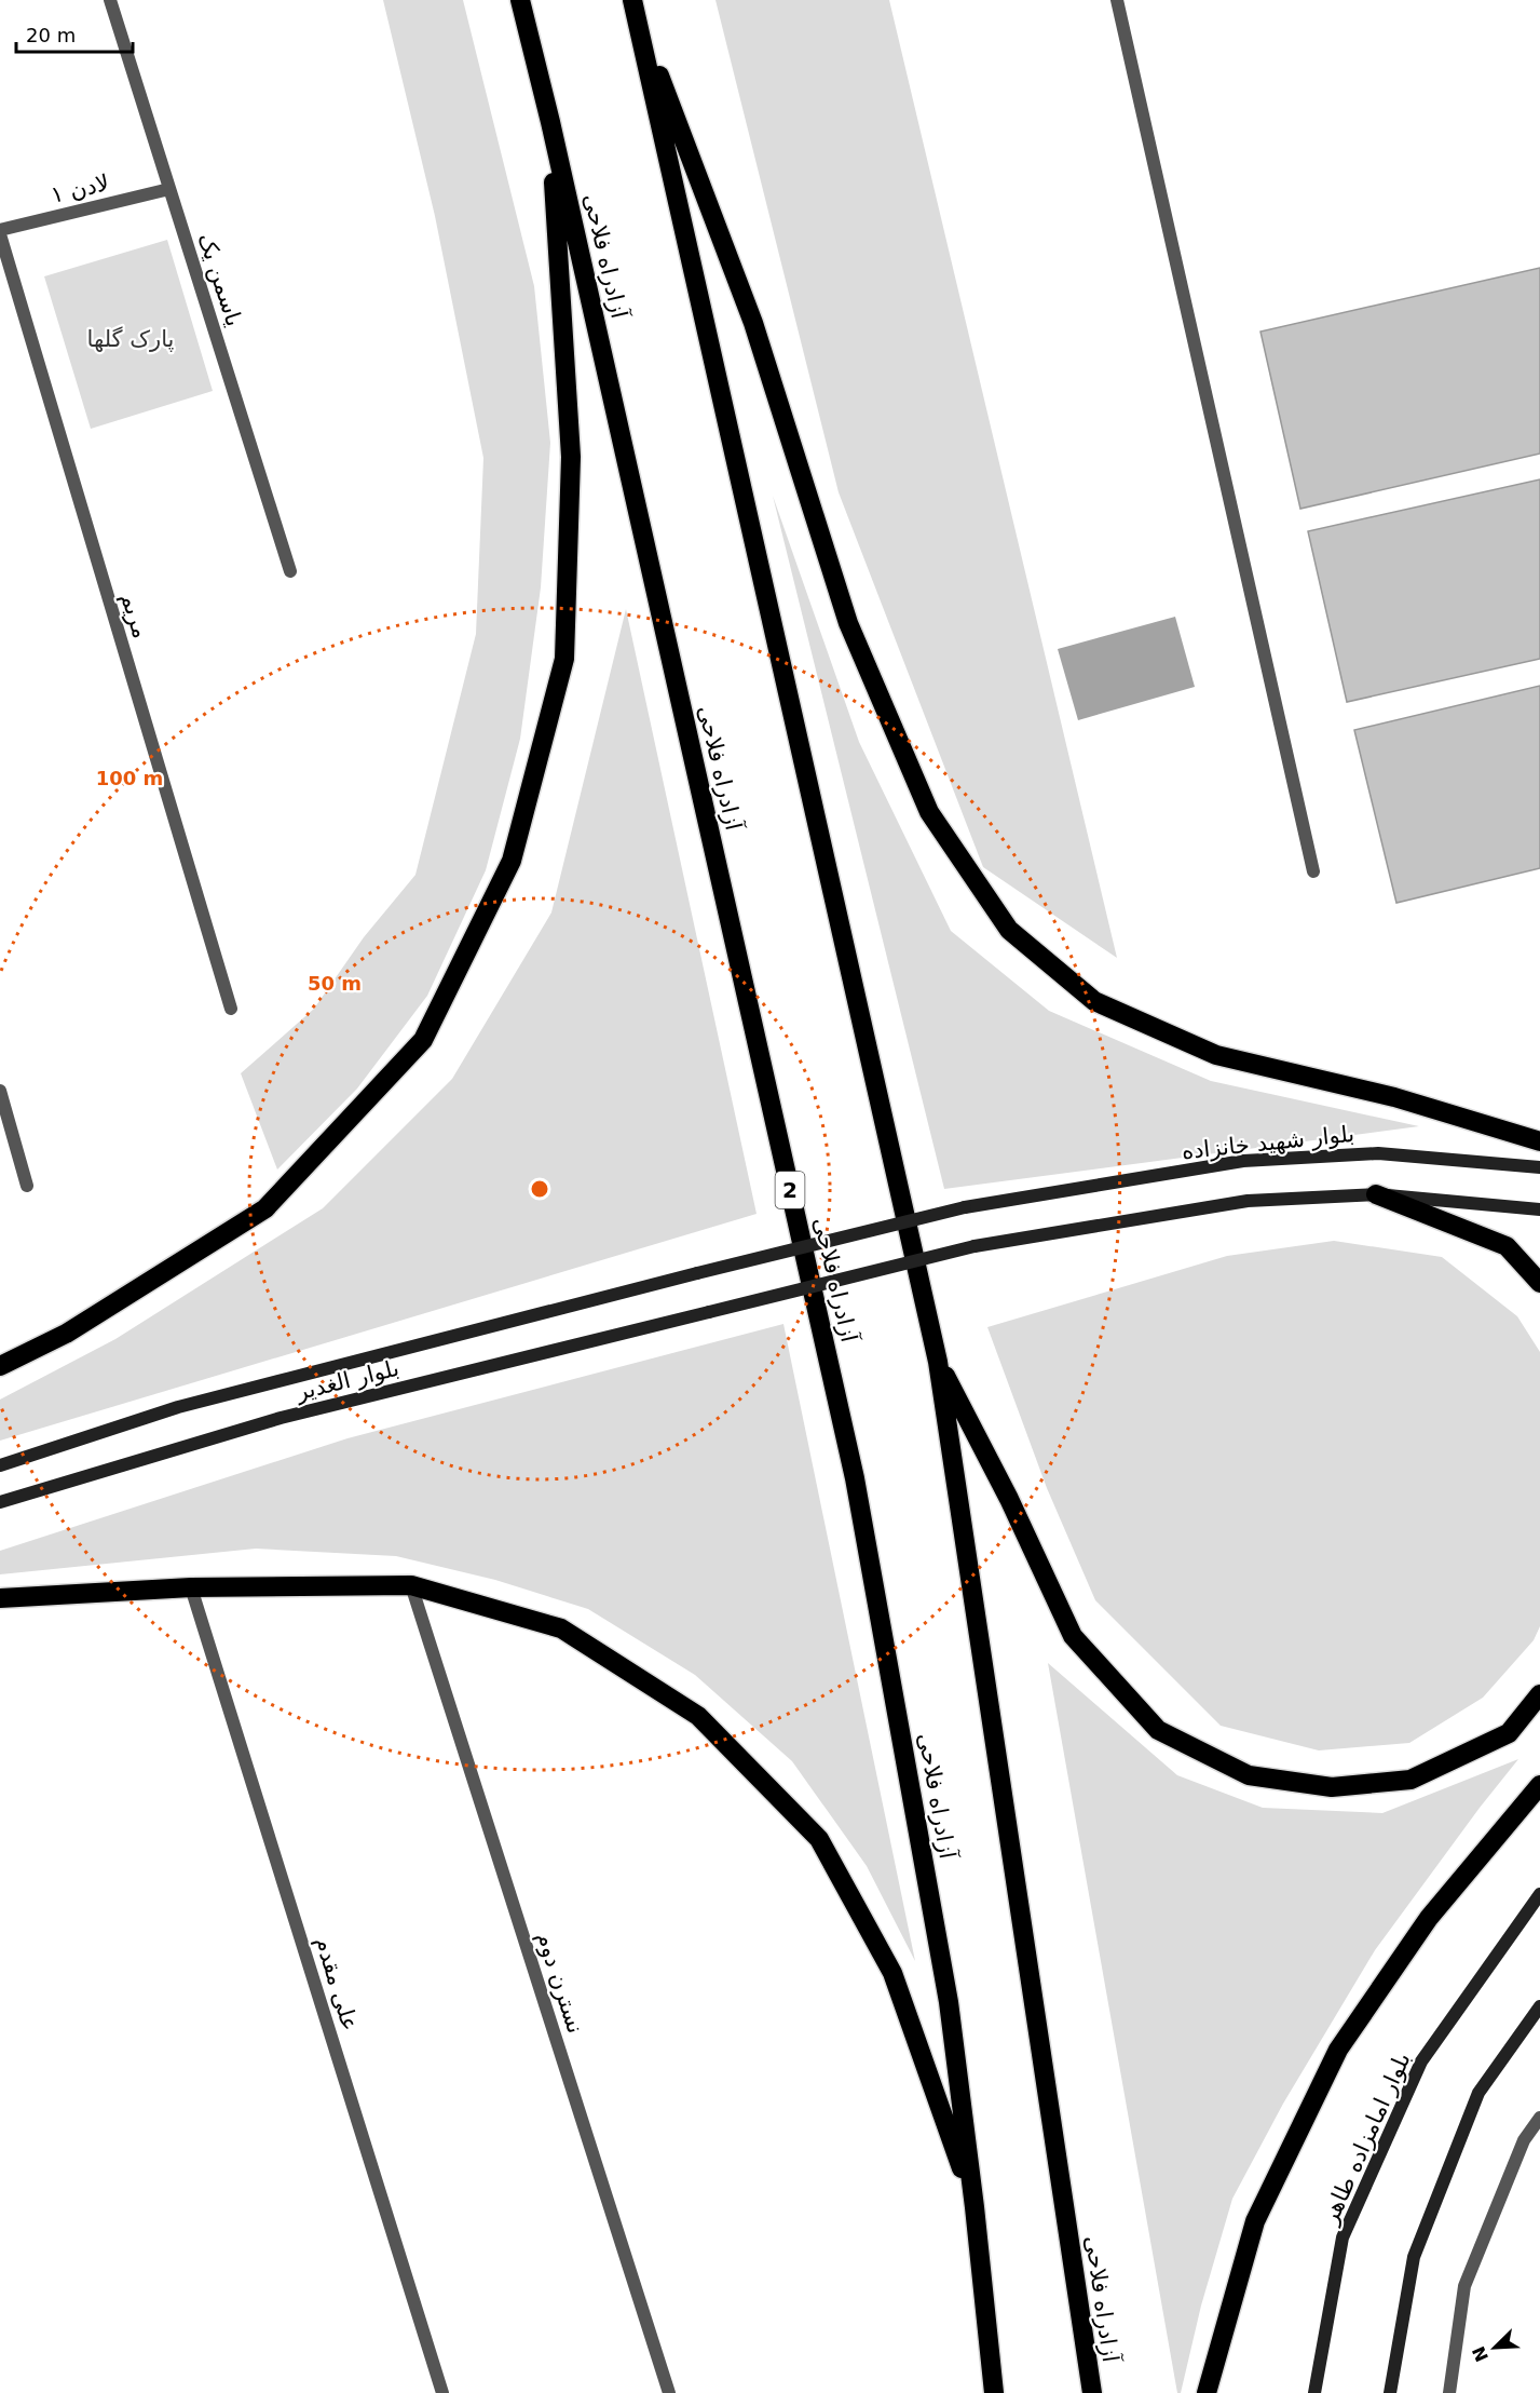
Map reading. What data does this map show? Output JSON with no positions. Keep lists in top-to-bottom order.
{
  "streets": {
    "highway": ["آزادراه فلاحی", "2"],
    "main road": ["بلوار شهید خانزاده", "بلوار الغدیر", "بلوار امامزاده طاهر"],
    "street": [
      "لادن ۱",
      "یاسمن یک",
      "مریم",
      "نسترن دوم",
      "علی مقدم"
    ]
  },
  "crossings": [
    ["لادن ۱", "یاسمن یک"],
    ["لادن ۱", "مریم"],
    ["بلوار شهید خانزاده", "بلوار الغدیر"]
  ],
  "parks": ["پارک گلها"],
  "scale_bar": "20 m",
  "north": "bottom left",
  "rings": ["100 m", "50 m"]
}
